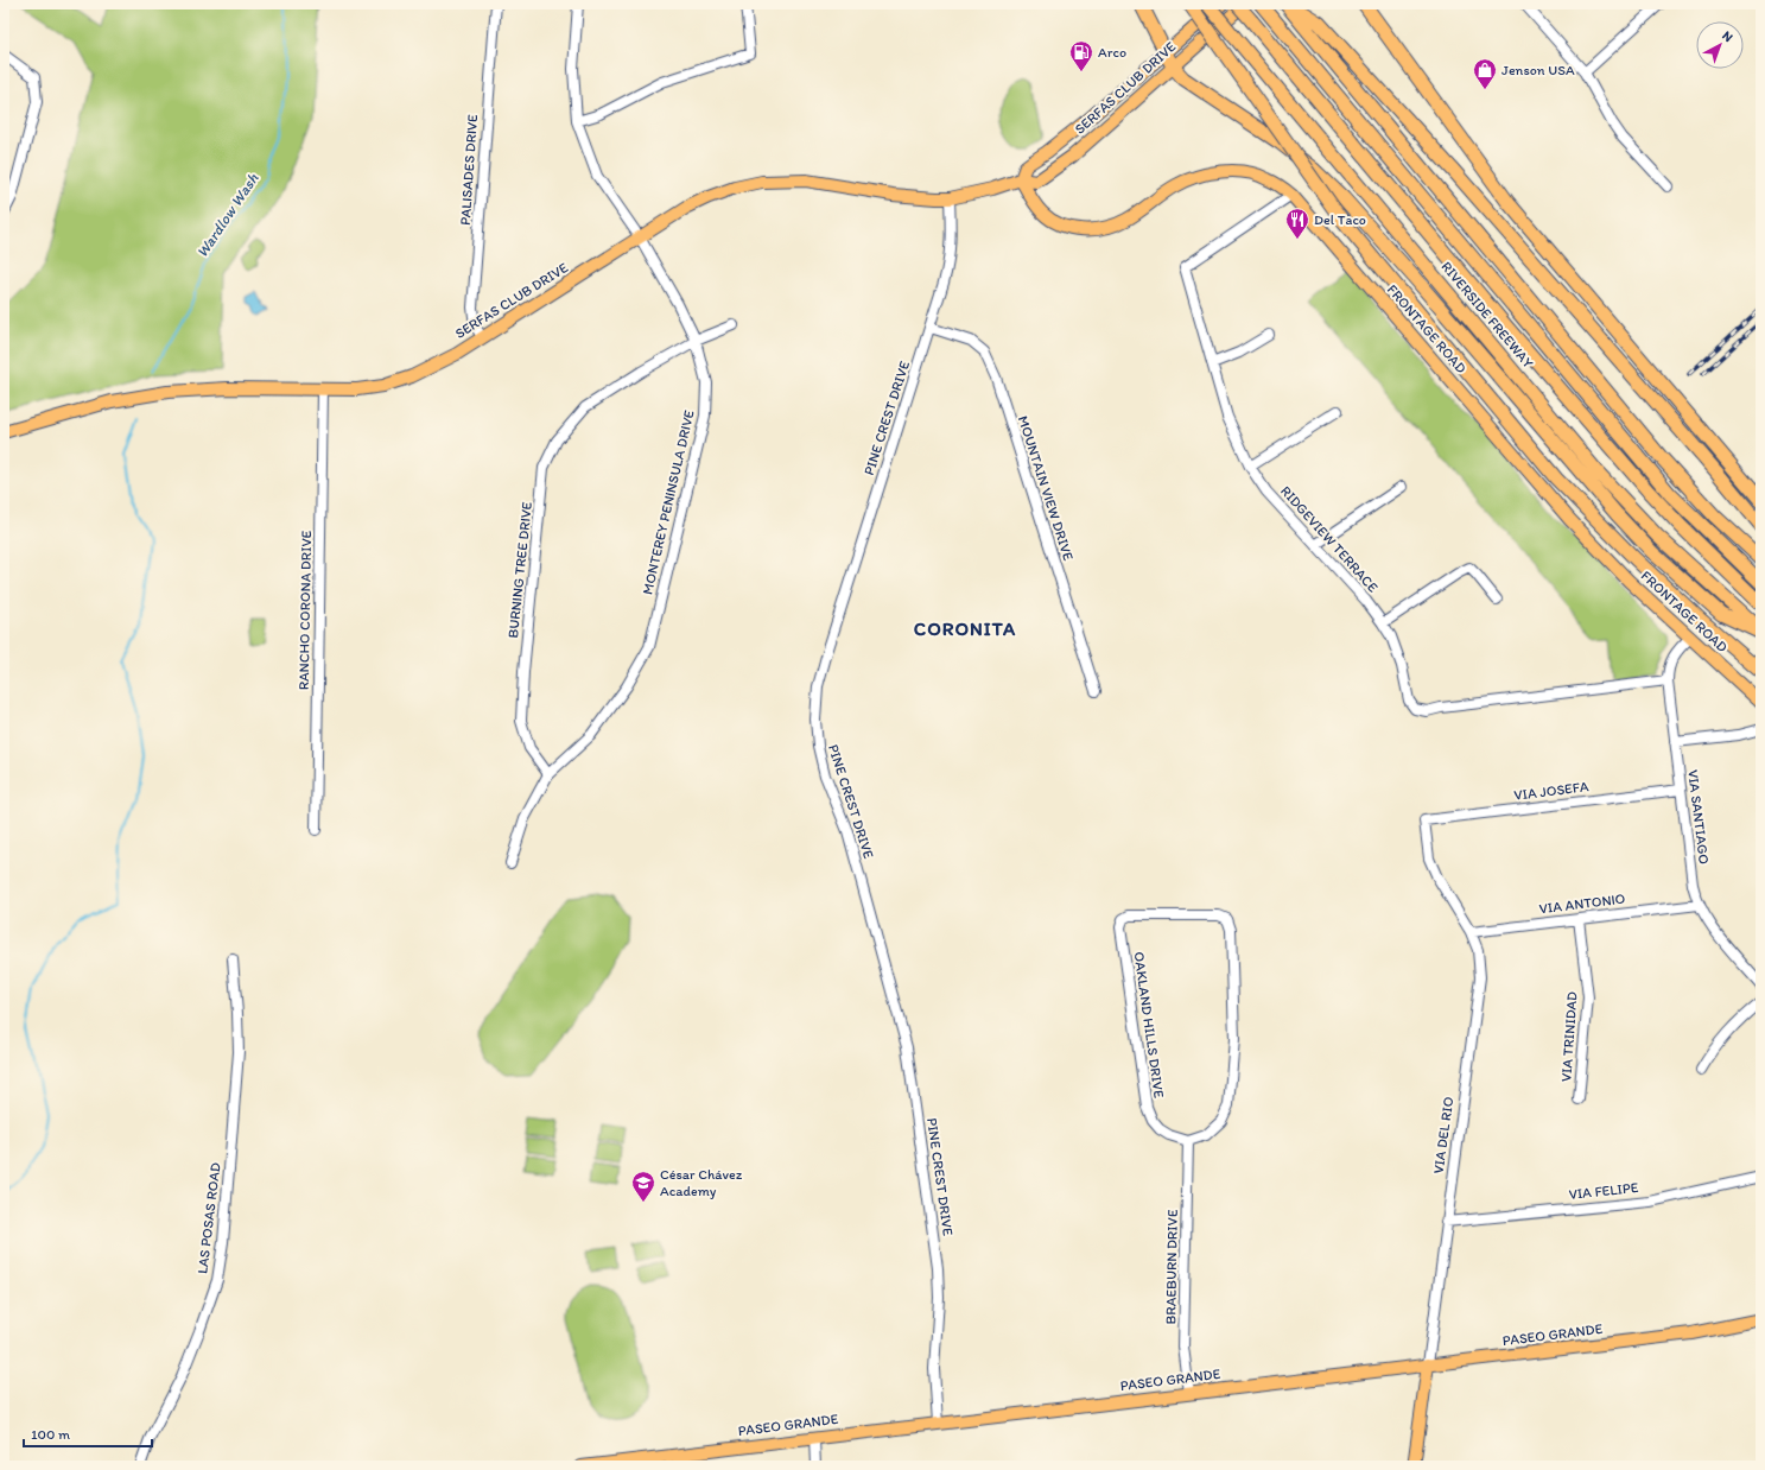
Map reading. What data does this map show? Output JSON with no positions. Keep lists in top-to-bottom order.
{
  "streets": {
    "highway": ["RIVERSIDE FREEWAY"],
    "main road": [
      "SERFAS CLUB DRIVE",
      "FRONTAGE ROAD",
      "VIA DEL RIO",
      "PASEO GRANDE"
    ],
    "street": [
      "PALISADES DRIVE",
      "PINE CREST DRIVE",
      "MOUNTAIN VIEW DRIVE",
      "MONTEREY PENINSULA DRIVE",
      "RIDGEVIEW TERRACE",
      "BURNING TREE DRIVE",
      "RANCHO CORONA DRIVE",
      "VIA JOSEFA",
      "VIA SANTIAGO",
      "VIA ANTONIO",
      "OAKLAND HILLS DRIVE",
      "VIA TRINIDAD",
      "VIA FELIPE",
      "LAS POSAS ROAD",
      "BRAEBURN DRIVE"
    ]
  },
  "crossings": [
    ["SERFAS CLUB DRIVE", "PALISADES DRIVE"],
    ["SERFAS CLUB DRIVE", "FRONTAGE ROAD"],
    ["SERFAS CLUB DRIVE", "PINE CREST DRIVE"],
    ["SERFAS CLUB DRIVE", "MONTEREY PENINSULA DRIVE"],
    ["SERFAS CLUB DRIVE", "RANCHO CORONA DRIVE"],
    ["FRONTAGE ROAD", "RIDGEVIEW TERRACE"],
    ["FRONTAGE ROAD", "VIA SANTIAGO"],
    ["PINE CREST DRIVE", "MOUNTAIN VIEW DRIVE"],
    ["PINE CREST DRIVE", "PASEO GRANDE"],
    ["MONTEREY PENINSULA DRIVE", "BURNING TREE DRIVE"],
    ["RIDGEVIEW TERRACE", "VIA SANTIAGO"],
    ["VIA JOSEFA", "VIA SANTIAGO"],
    ["VIA JOSEFA", "VIA DEL RIO"],
    ["VIA SANTIAGO", "VIA ANTONIO"],
    ["VIA ANTONIO", "VIA TRINIDAD"],
    ["VIA ANTONIO", "VIA DEL RIO"],
    ["OAKLAND HILLS DRIVE", "BRAEBURN DRIVE"],
    ["VIA DEL RIO", "VIA FELIPE"],
    ["VIA DEL RIO", "PASEO GRANDE"],
    ["BRAEBURN DRIVE", "PASEO GRANDE"]
  ],
  "districts": ["CORONITA"],
  "water": ["Wardlow Wash"],
  "places": {
    "fuel station": ["Arco"],
    "shop": ["Jenson USA"],
    "restaurant": ["Del Taco"],
    "school or university": ["César Chávez Academy"]
  },
  "scale_bar": "100 m",
  "north": "top right"
}
